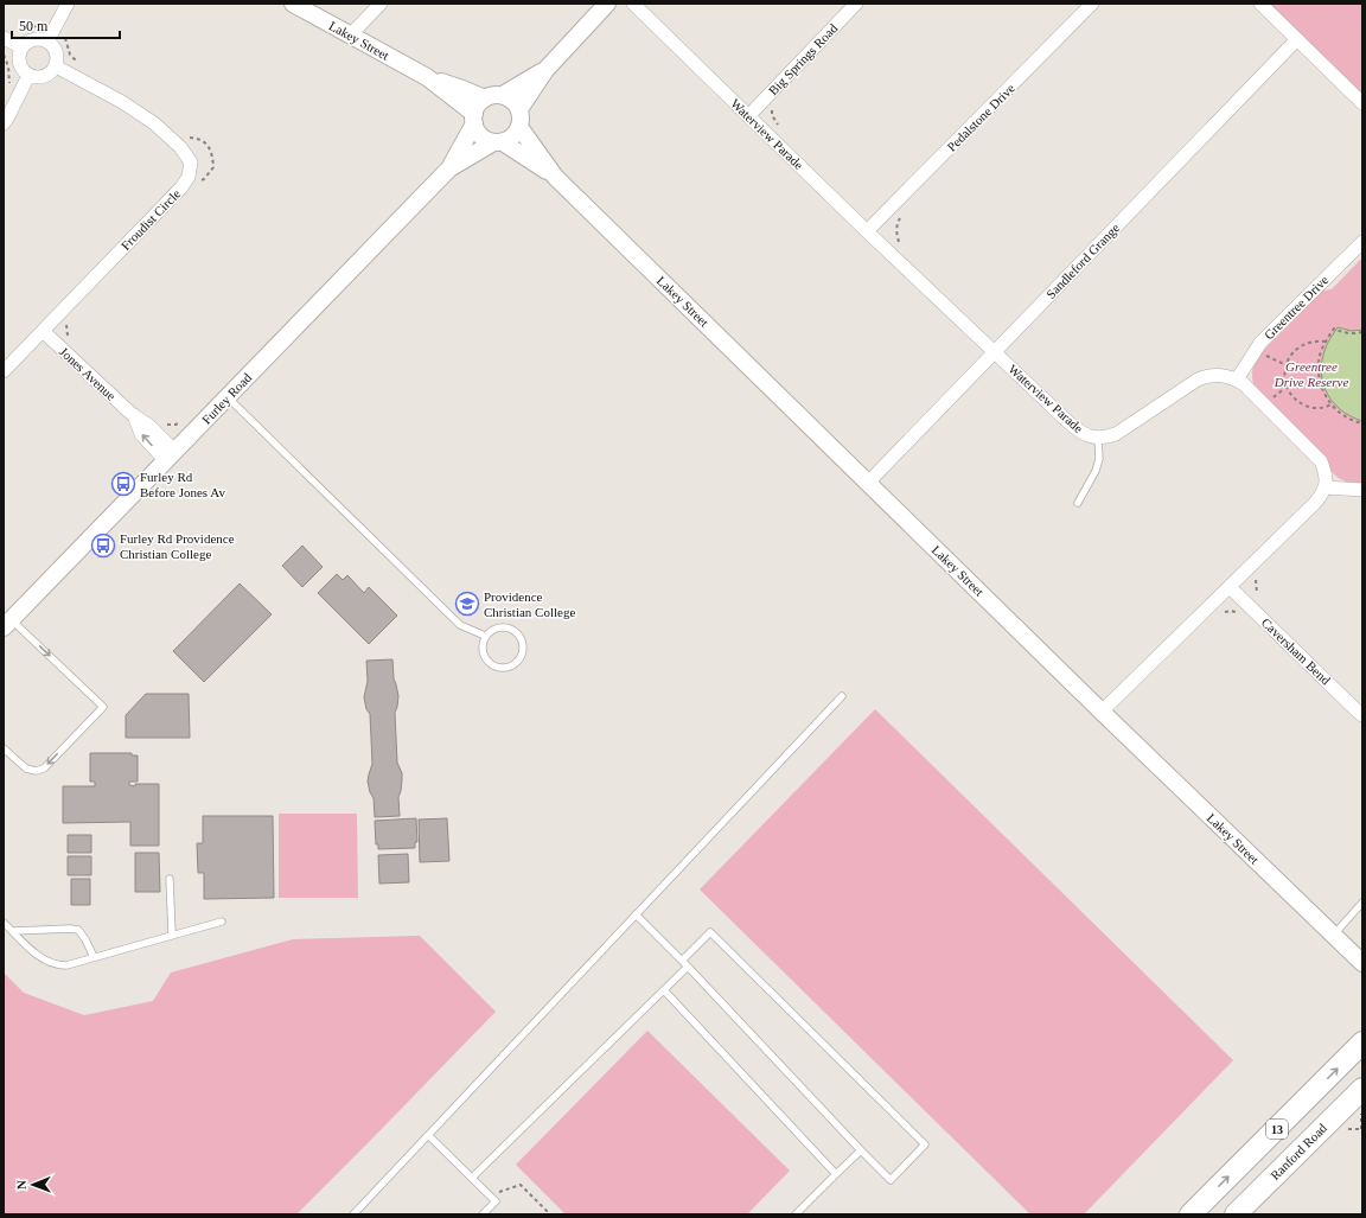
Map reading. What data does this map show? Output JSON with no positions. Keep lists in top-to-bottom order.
{
  "streets": {
    "main road": ["13", "Ranford Road"],
    "street": [
      "Lakey Street",
      "Big Springs Road",
      "Pedalstone Drive",
      "Waterview Parade",
      "Froudist Circle",
      "Sandleford Grange",
      "Greentree Drive",
      "Jones Avenue",
      "Furley Road",
      "Caversham Bend"
    ]
  },
  "crossings": [
    ["Lakey Street", "Sandleford Grange"],
    ["Lakey Street", "Furley Road"],
    ["Big Springs Road", "Waterview Parade"],
    ["Pedalstone Drive", "Waterview Parade"],
    ["Waterview Parade", "Sandleford Grange"],
    ["Waterview Parade", "Greentree Drive"],
    ["Froudist Circle", "Jones Avenue"],
    ["Jones Avenue", "Furley Road"]
  ],
  "parks": ["Greentree Drive Reserve"],
  "places": {
    "bus stop": ["Furley Rd Before Jones Av", "Furley Rd Providence Christian College"],
    "school or university": ["Providence Christian College"]
  },
  "scale_bar": "50 m",
  "north": "left"
}
